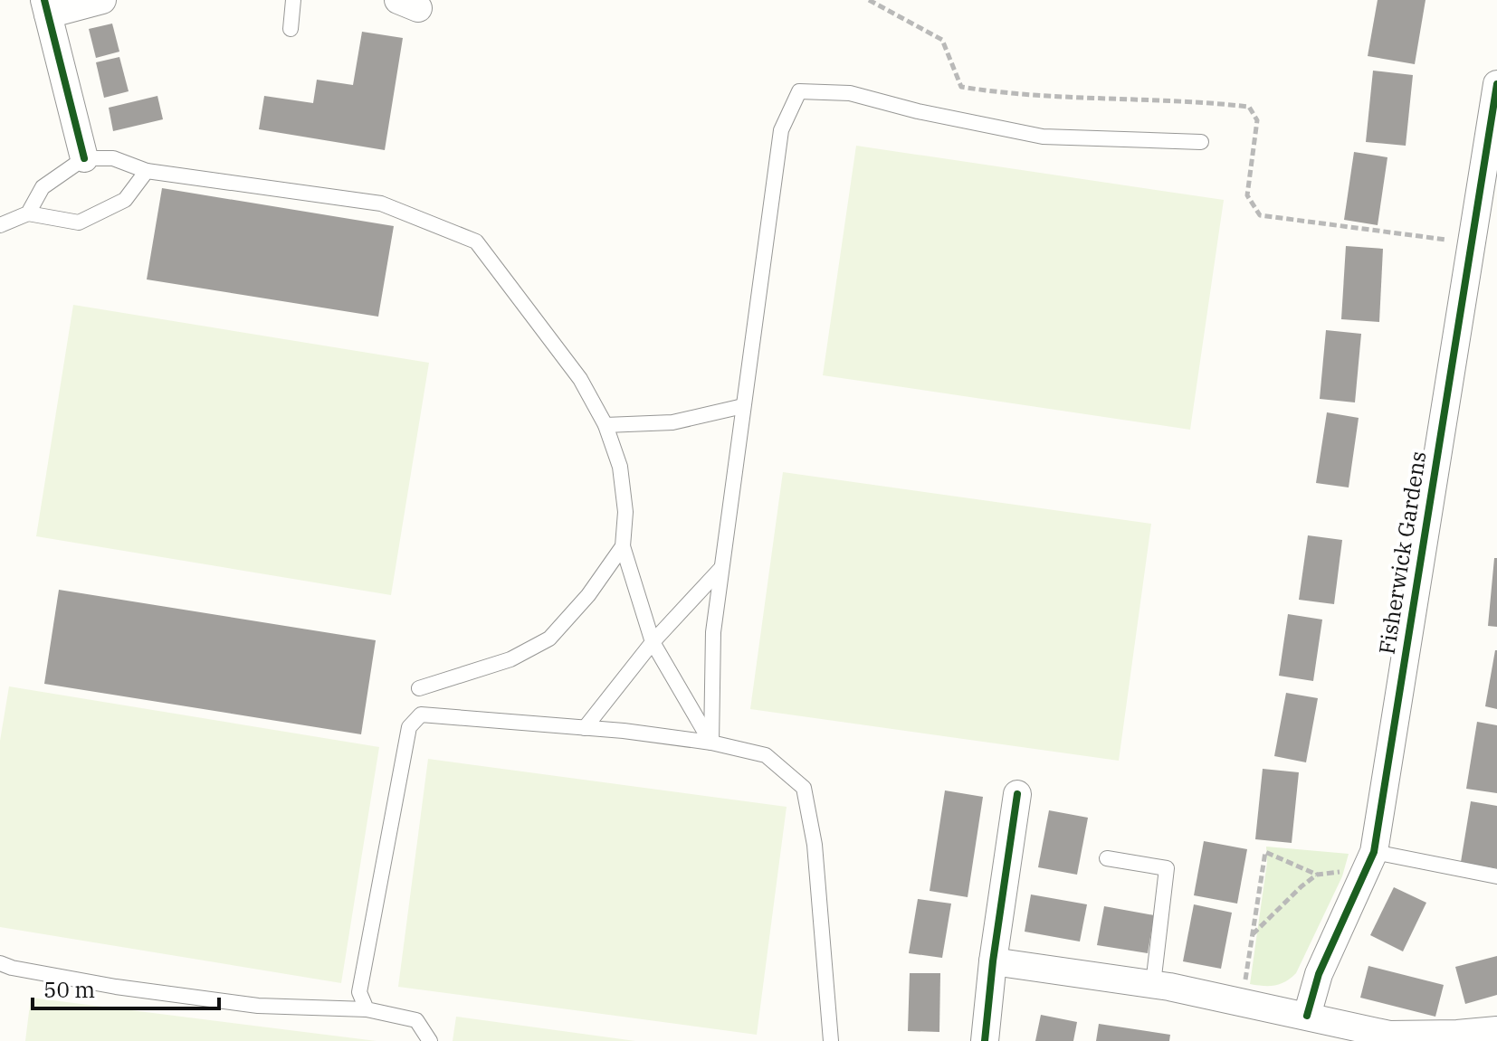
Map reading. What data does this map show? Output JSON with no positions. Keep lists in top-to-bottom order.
{
  "streets": {
    "street": ["Fisherwick Gardens"]
  },
  "scale_bar": "50 m"
}
